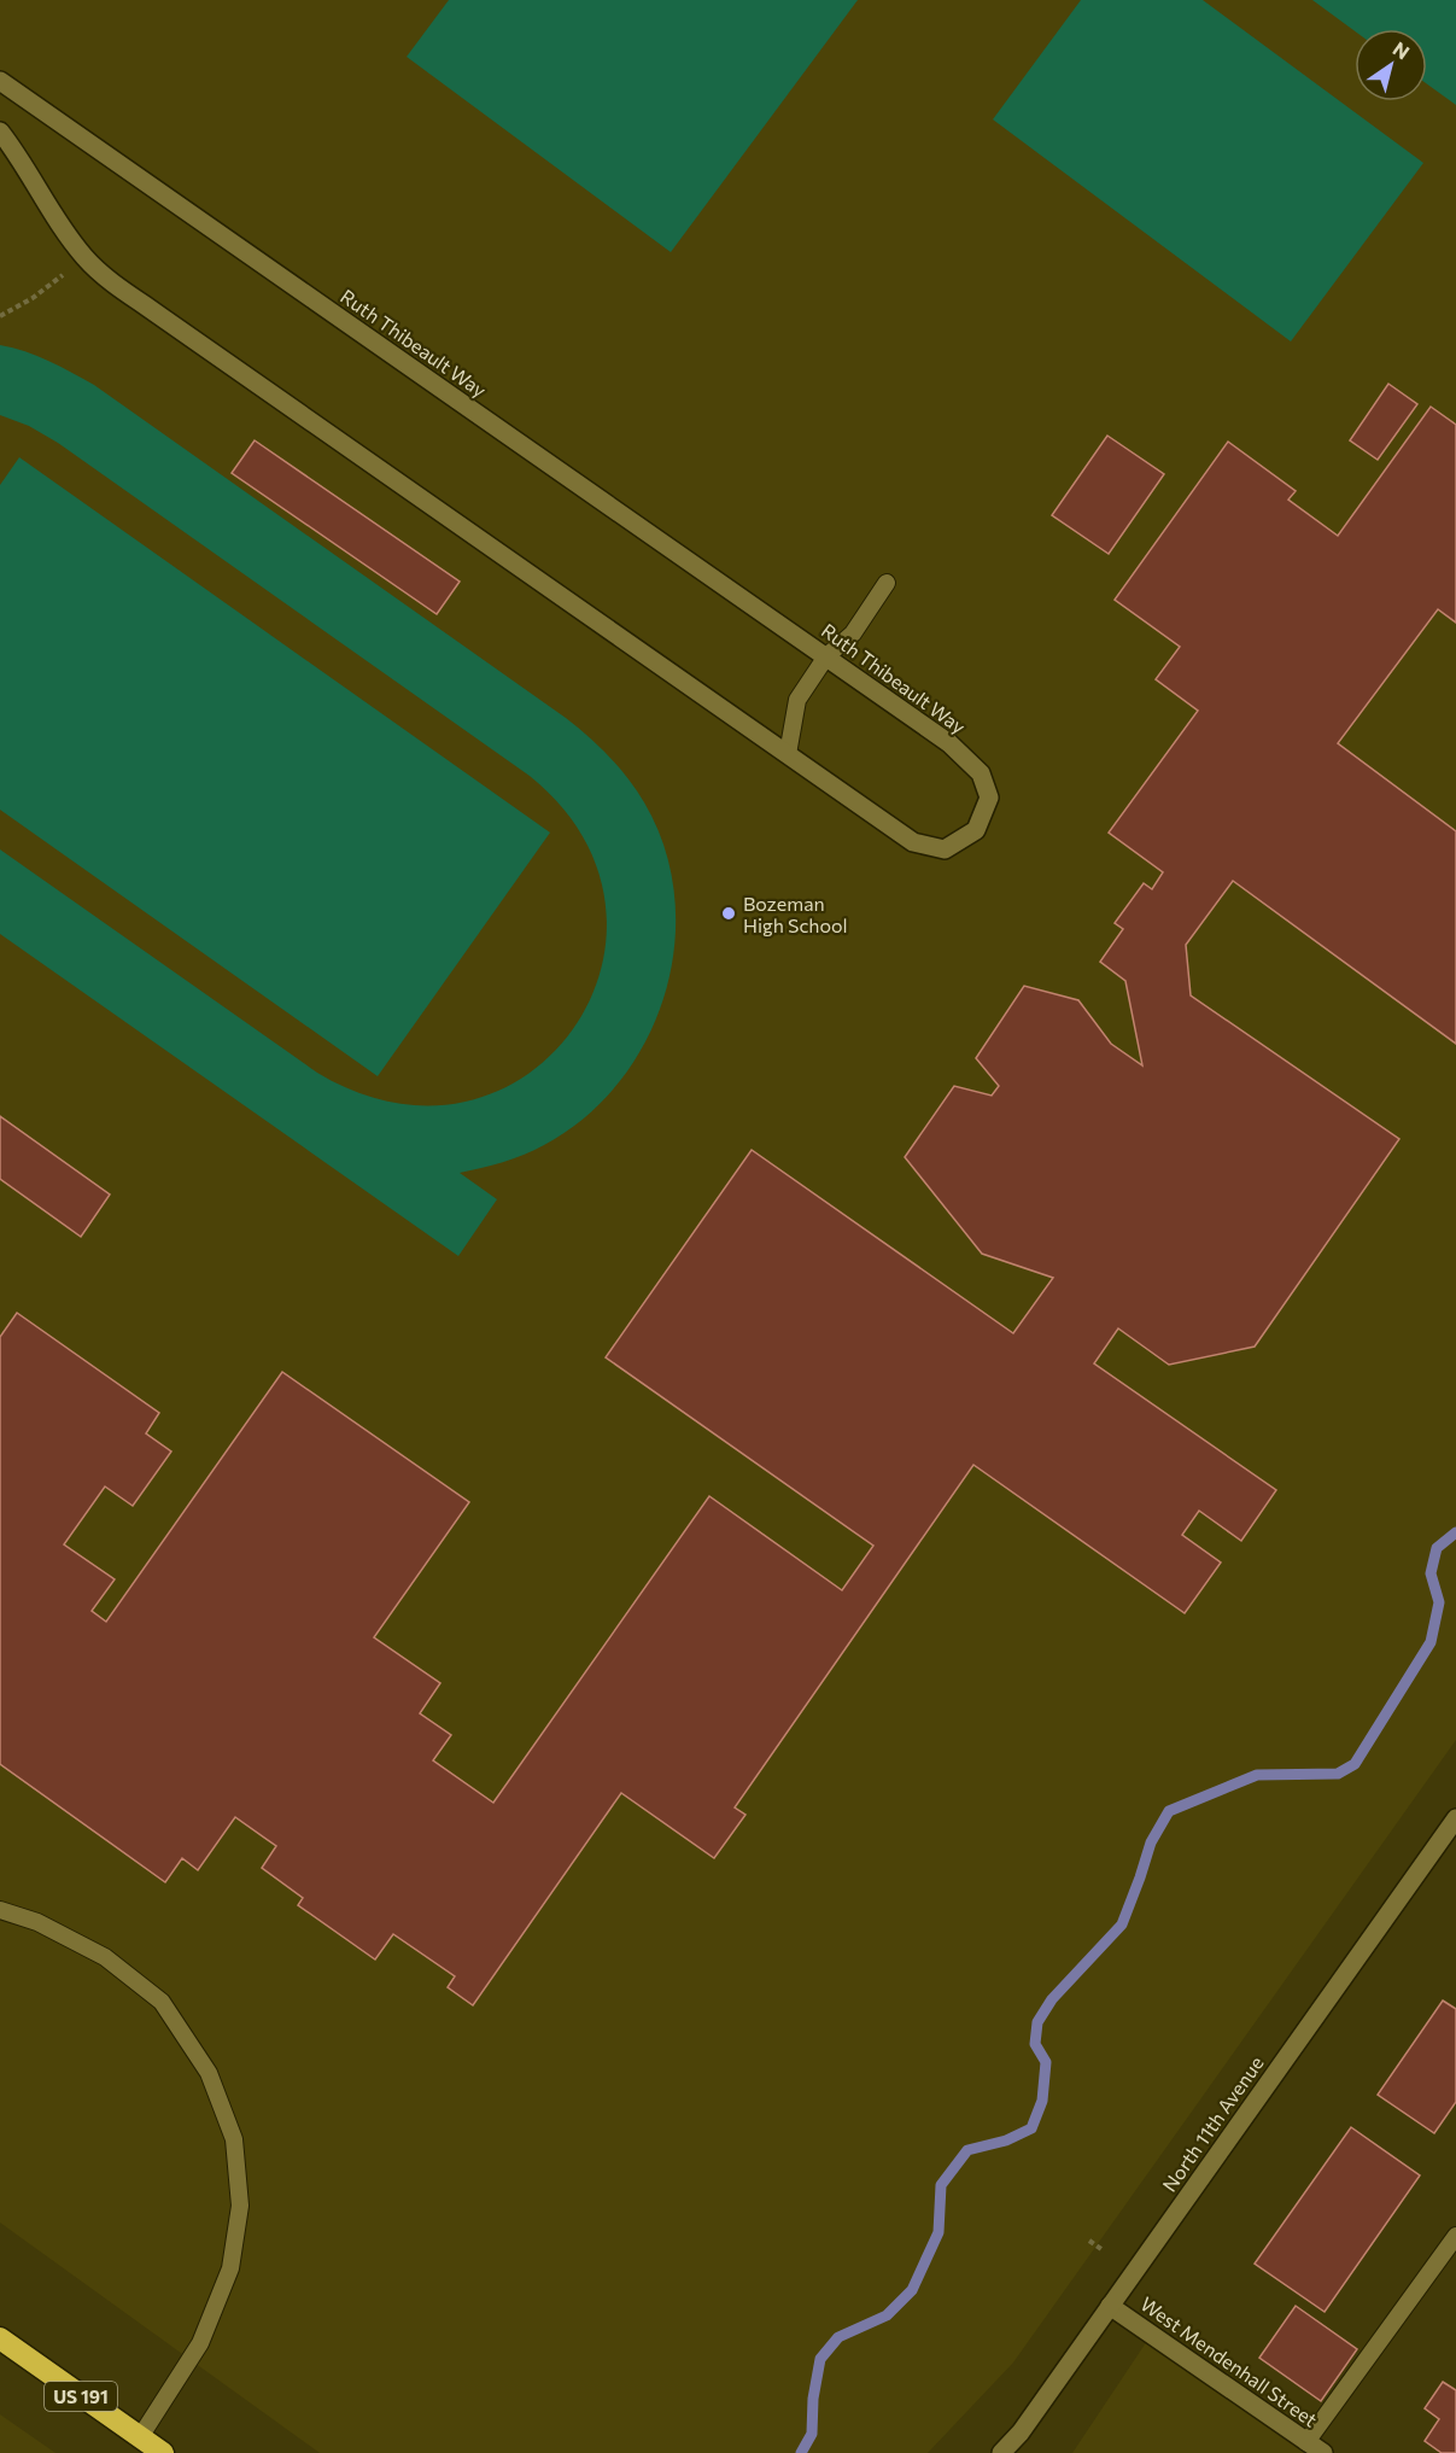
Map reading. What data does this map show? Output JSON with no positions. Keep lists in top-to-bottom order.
{
  "streets": {
    "highway": ["US 191"],
    "street": ["Ruth Thibeault Way", "North 11th Avenue", "West Mendenhall Street"]
  },
  "crossings": [
    ["North 11th Avenue", "West Mendenhall Street"]
  ],
  "places": ["Bozeman High School"],
  "north": "top right"
}
